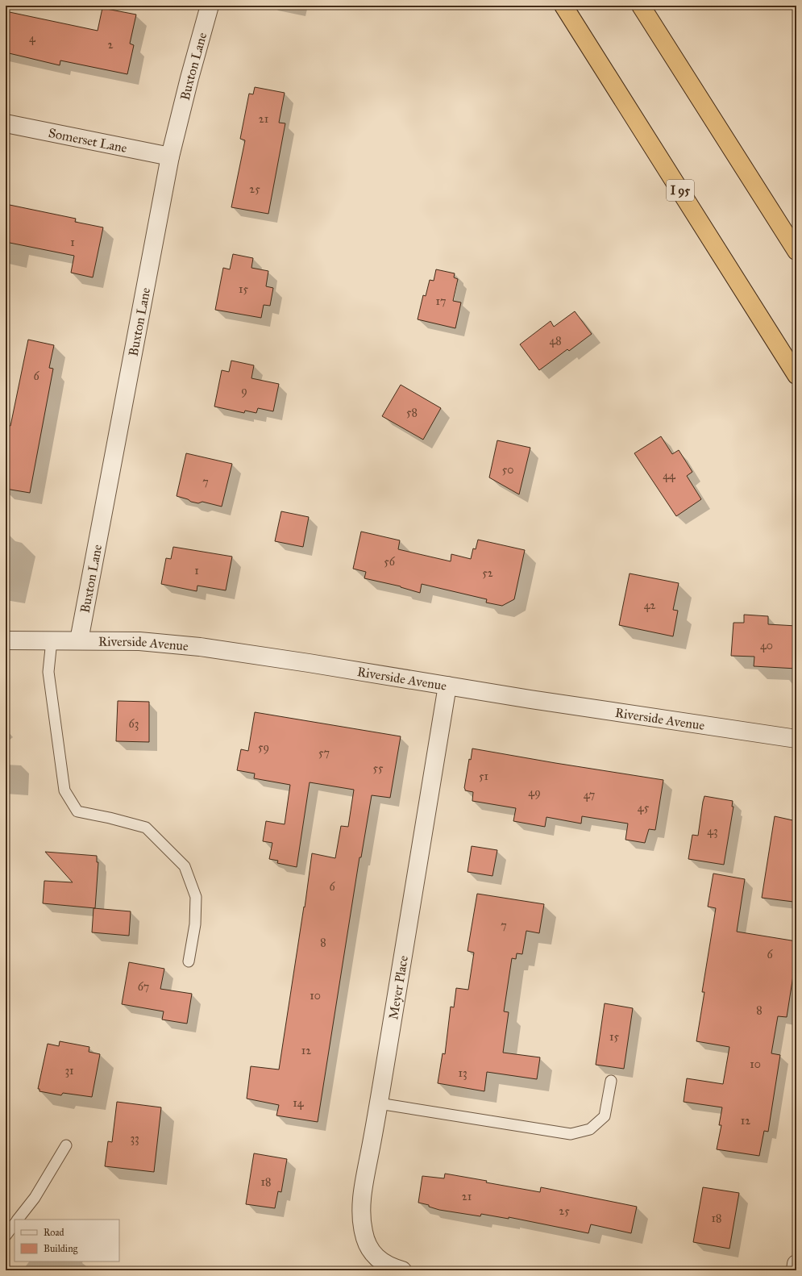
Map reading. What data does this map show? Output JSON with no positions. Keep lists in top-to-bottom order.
{
  "streets": {
    "highway": ["I 95"],
    "street": [
      "Buxton Lane",
      "Somerset Lane",
      "Riverside Avenue",
      "Meyer Place"
    ]
  },
  "crossings": [
    ["Buxton Lane", "Somerset Lane"],
    ["Buxton Lane", "Riverside Avenue"],
    ["Riverside Avenue", "Meyer Place"]
  ],
  "house_numbers": [
    "4",
    "2",
    "21",
    "25",
    "1",
    "15",
    "17",
    "48",
    "6",
    "9",
    "58",
    "50",
    "44",
    "7",
    "56",
    "1",
    "52",
    "42",
    "40",
    "63",
    "59",
    "57",
    "55",
    "51",
    "49",
    "47",
    "45",
    "43",
    "6",
    "7",
    "8",
    "6",
    "67",
    "10",
    "8",
    "15",
    "12",
    "10",
    "31",
    "13",
    "14",
    "12",
    "33",
    "18",
    "21",
    "25",
    "18"
  ],
  "legend": ["Road", "Building"]
}
